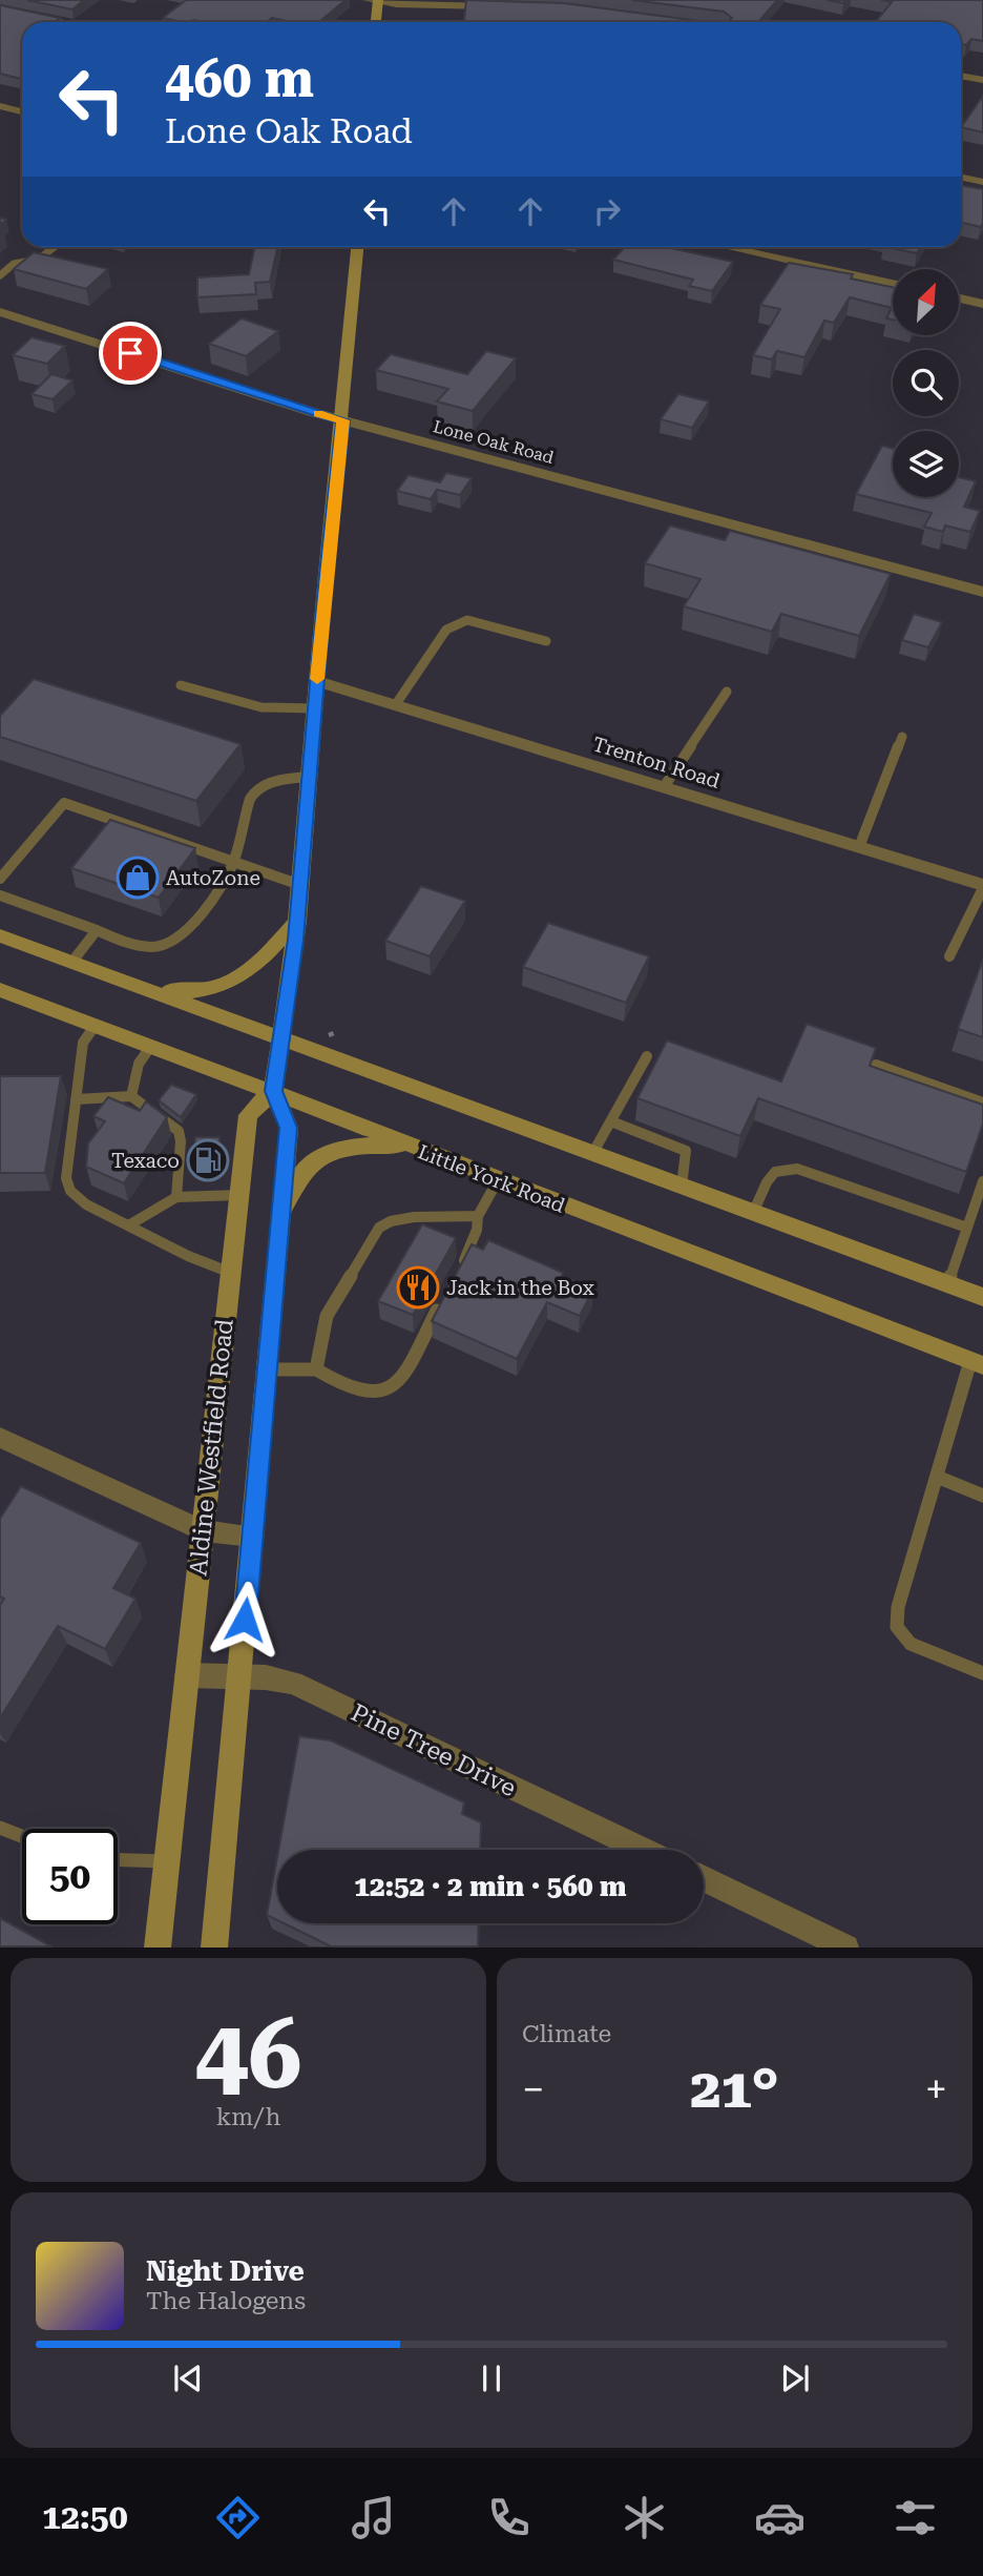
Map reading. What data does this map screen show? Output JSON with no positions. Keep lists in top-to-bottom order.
{
  "streets": {
    "main road": ["Little York Road", "Aldine Westfield Road"],
    "street": ["Lone Oak Road", "Trenton Road", "Pine Tree Drive"]
  },
  "crossings": [
    ["Little York Road", "Aldine Westfield Road"],
    ["Aldine Westfield Road", "Pine Tree Drive"]
  ],
  "places": {
    "shop": ["AutoZone"],
    "fuel station": ["Texaco"],
    "restaurant": ["Jack in the Box"]
  },
  "north": "top right",
  "page": {
    "turn": ["460 m", "Lone Oak Road"],
    "limit": "50",
    "trip": "12:52 · 2 min · 560 m",
    "tile": [
      ["46", "km/h"],
      "Climate"
    ],
    "heat": ["−", "21°", "+"],
    "song": ["Night Drive", "The Halogens"],
    "tabs": "12:50"
  }
}
